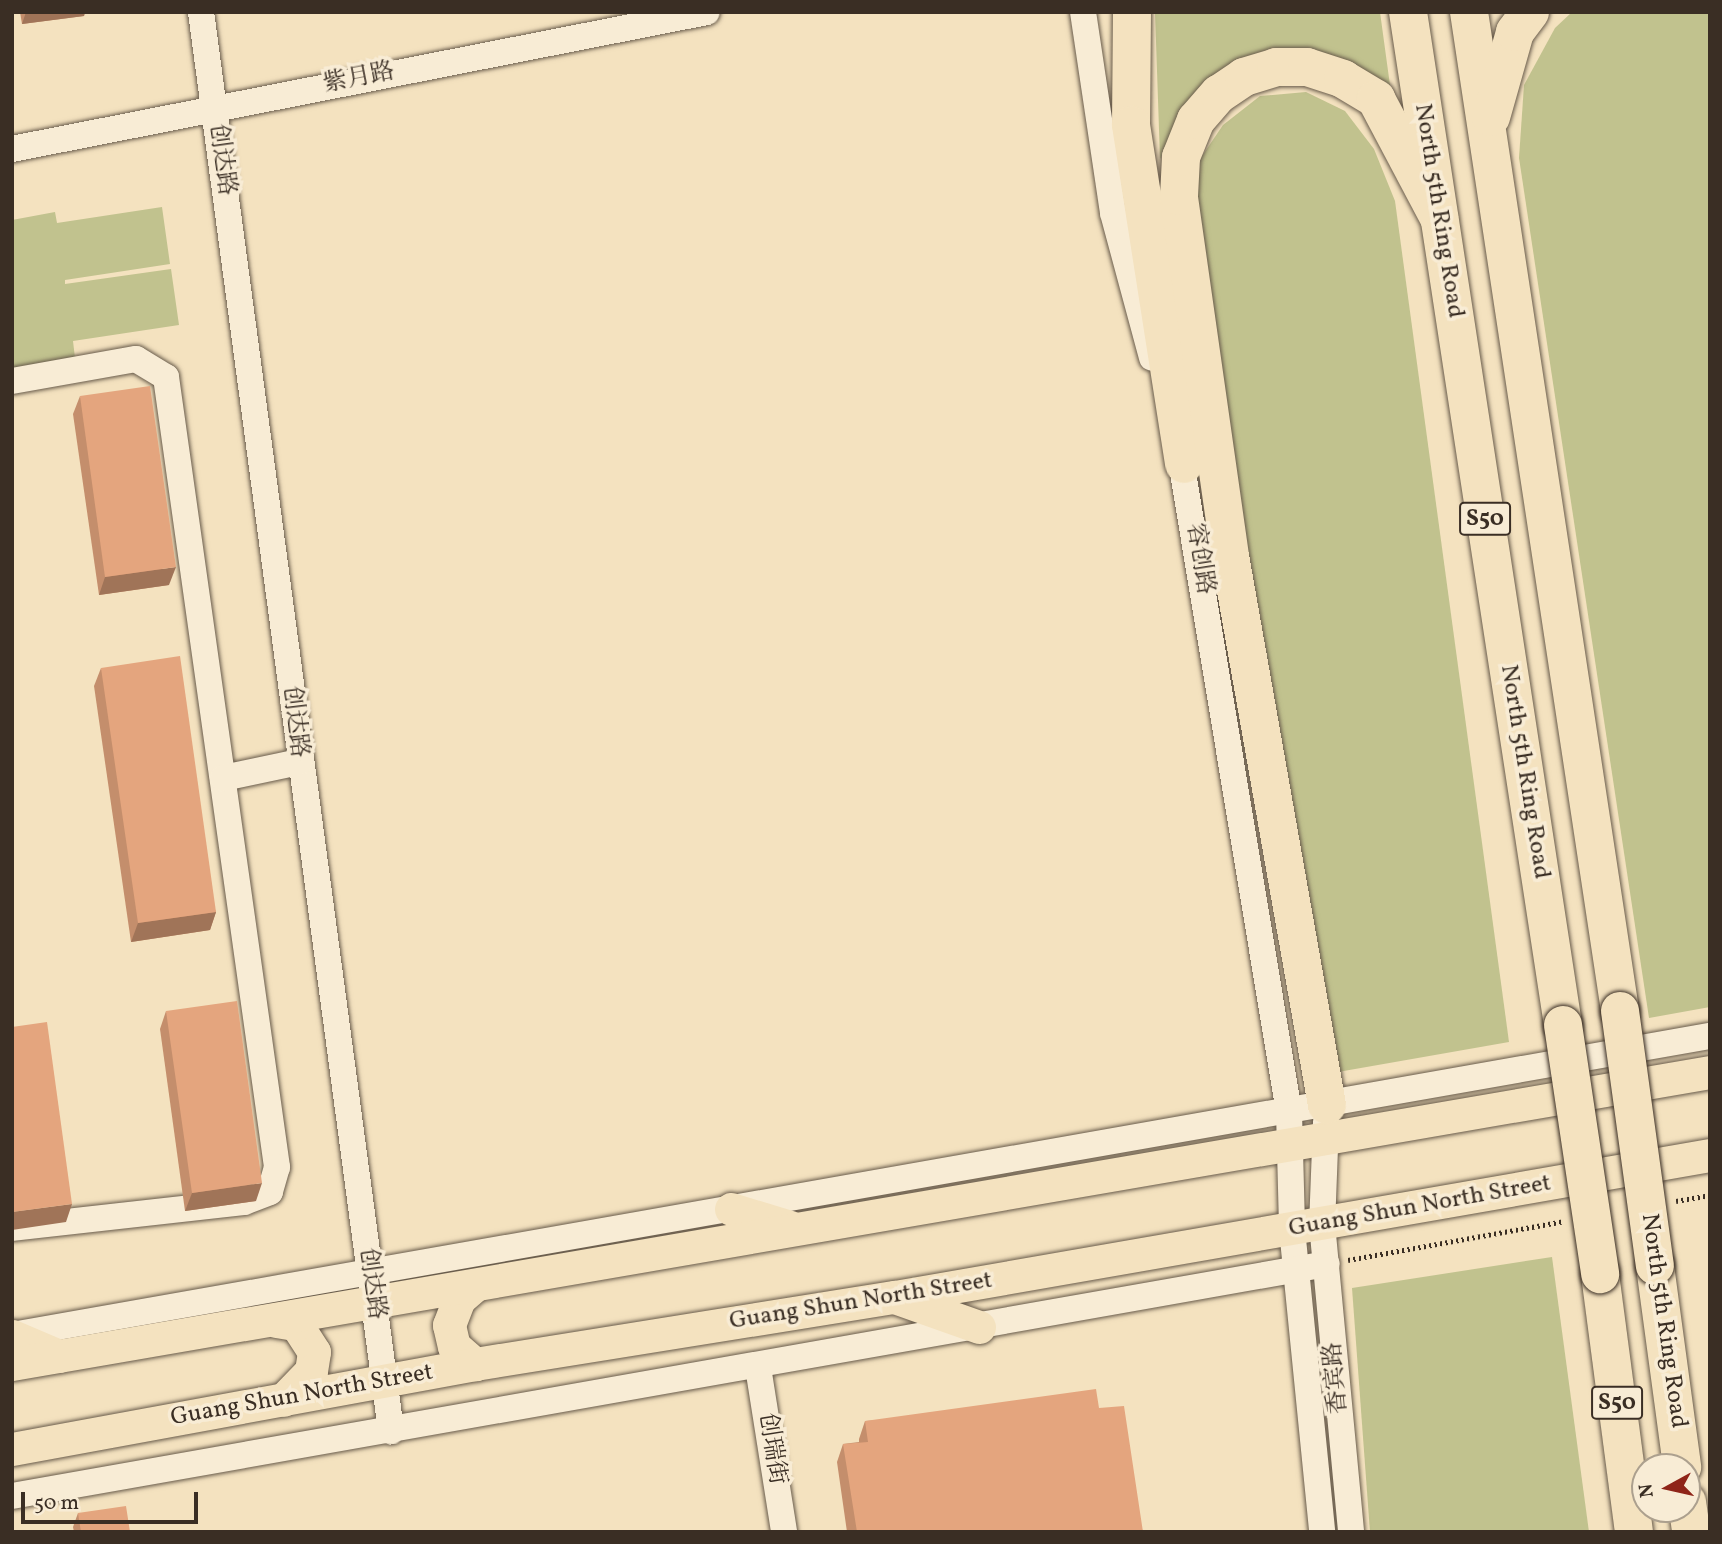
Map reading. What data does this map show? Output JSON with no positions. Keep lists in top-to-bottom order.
{
  "streets": {
    "highway": ["North 5th Ring Road", "S50"],
    "main road": ["Guang Shun North Street"],
    "street": [
      "紫月路",
      "创达路",
      "容创路",
      "香宾路",
      "创瑞街"
    ]
  },
  "crossings": [
    ["紫月路", "创达路"],
    ["创达路", "Guang Shun North Street"],
    ["容创路", "Guang Shun North Street"],
    ["容创路", "香宾路"],
    ["Guang Shun North Street", "香宾路"]
  ],
  "scale_bar": "50 m",
  "north": "left"
}
